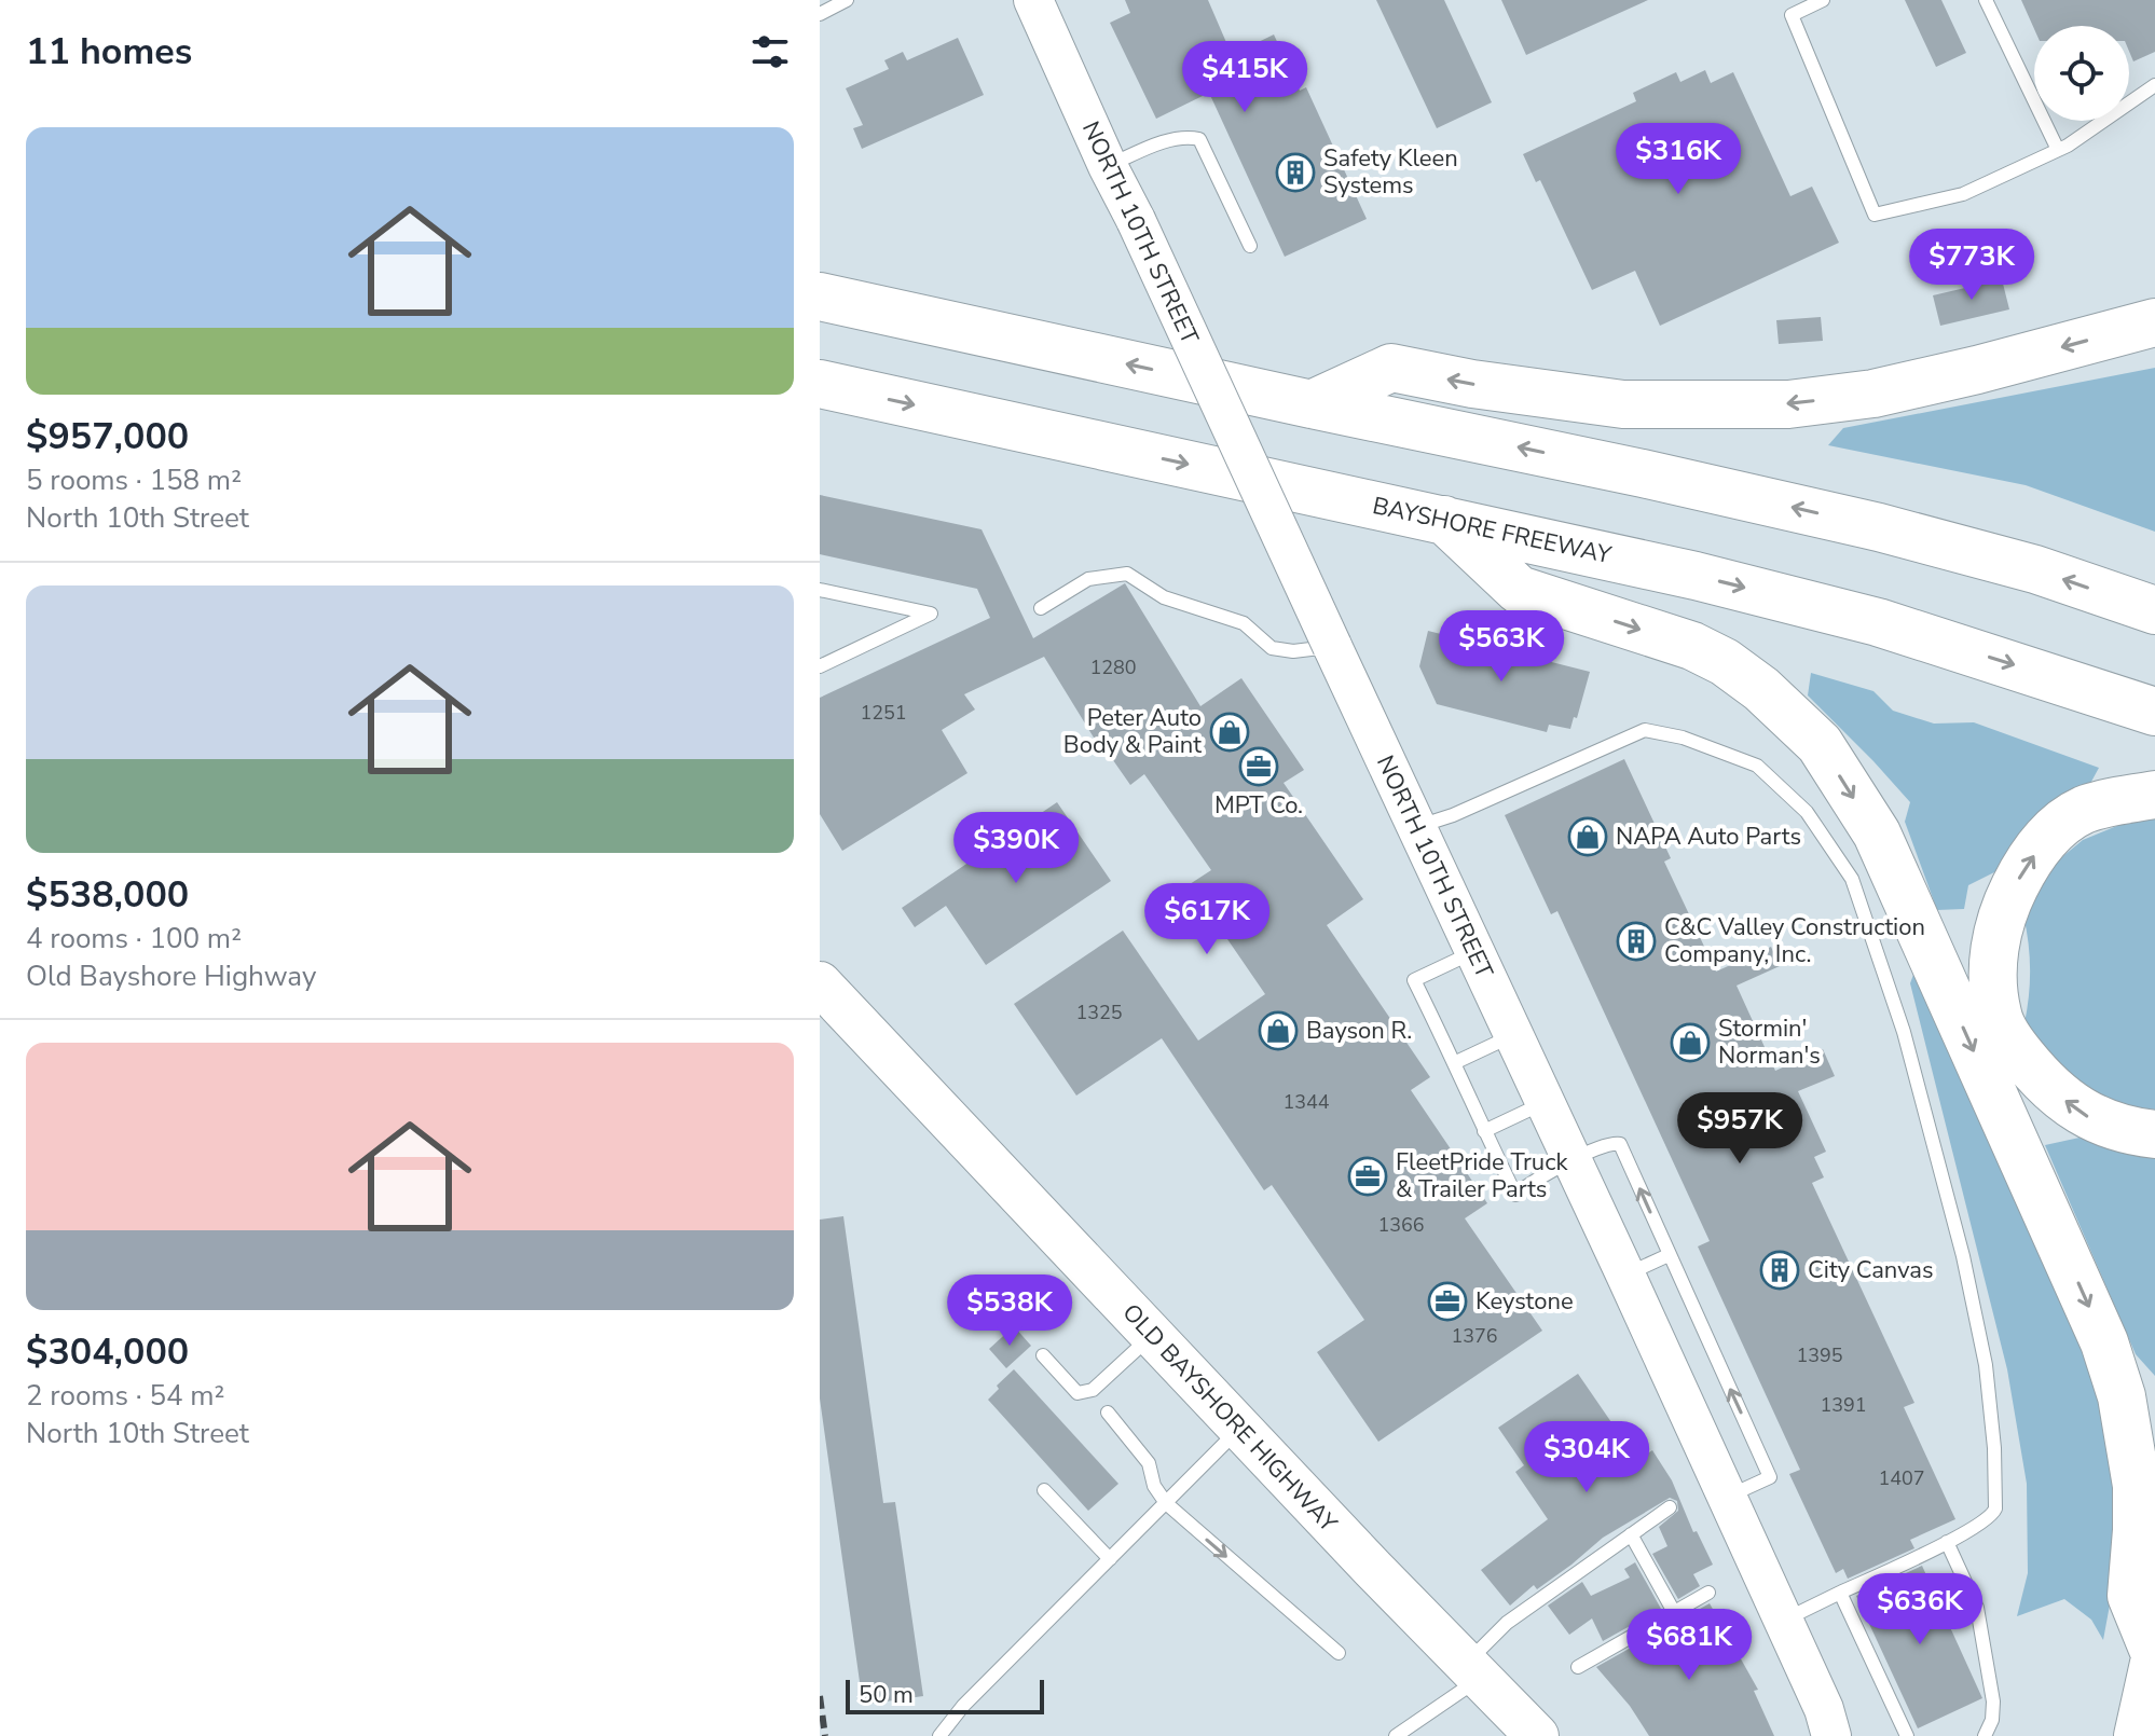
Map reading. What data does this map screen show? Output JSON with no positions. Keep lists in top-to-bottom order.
{
  "streets": {
    "highway": ["BAYSHORE FREEWAY"],
    "main road": ["NORTH 10TH STREET", "OLD BAYSHORE HIGHWAY"]
  },
  "places": {
    "building": ["Safety Kleen Systems", "C&C Valley Construction Company, Inc.", "City Canvas"],
    "shop": [
      "Peter Auto Body & Paint",
      "NAPA Auto Parts",
      "Bayson R.",
      "Stormin' Norman's"
    ],
    "office": ["MPT Co.", "FleetPride Truck & Trailer Parts", "Keystone"]
  },
  "house_numbers": [
    "1280",
    "1251",
    "1325",
    "1344",
    "1366",
    "1376",
    "1395",
    "1391",
    "1407"
  ],
  "scale_bar": "50 m",
  "page": {
    "heading": "11 homes",
    "price": [
      "$415K",
      "$316K",
      "$773K",
      "$563K",
      "$390K",
      "$617K",
      "$957K",
      "$538K",
      "$304K",
      "$636K",
      "$681K"
    ],
    "list": [
      {
        "name": "$957,000",
        "note": "5 rooms · 158 m² · North 10th Street"
      },
      {
        "name": "$538,000",
        "note": "4 rooms · 100 m² · Old Bayshore Highway"
      },
      {
        "name": "$304,000",
        "note": "2 rooms · 54 m² · North 10th Street"
      }
    ],
    "scale": "50 m"
  }
}
